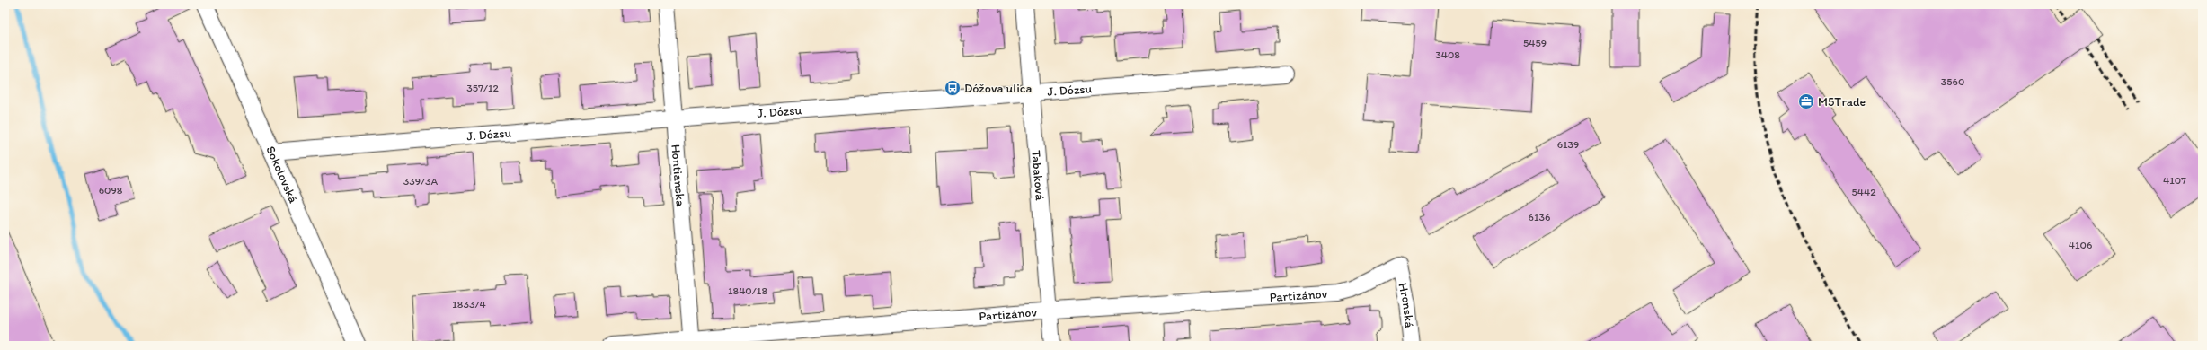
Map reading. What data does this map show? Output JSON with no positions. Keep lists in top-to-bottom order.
{
  "streets": {
    "street": [
      "J. Dózsu",
      "Sokolovská",
      "Hontianska",
      "Tabaková",
      "Partizánov",
      "Hronská"
    ]
  },
  "crossings": [
    ["J. Dózsu", "Sokolovská"],
    ["J. Dózsu", "Hontianska"],
    ["J. Dózsu", "Tabaková"],
    ["Hontianska", "Partizánov"],
    ["Tabaková", "Partizánov"],
    ["Partizánov", "Hronská"]
  ],
  "places": {
    "bus stop": ["Dóžova ulica"],
    "office": ["M5Trade"]
  },
  "house_numbers": [
    "5459",
    "3408",
    "3560",
    "357/12",
    "6139",
    "4107",
    "339/3A",
    "6098",
    "5442",
    "6136",
    "4106",
    "1840/18",
    "1833/4"
  ]
}
